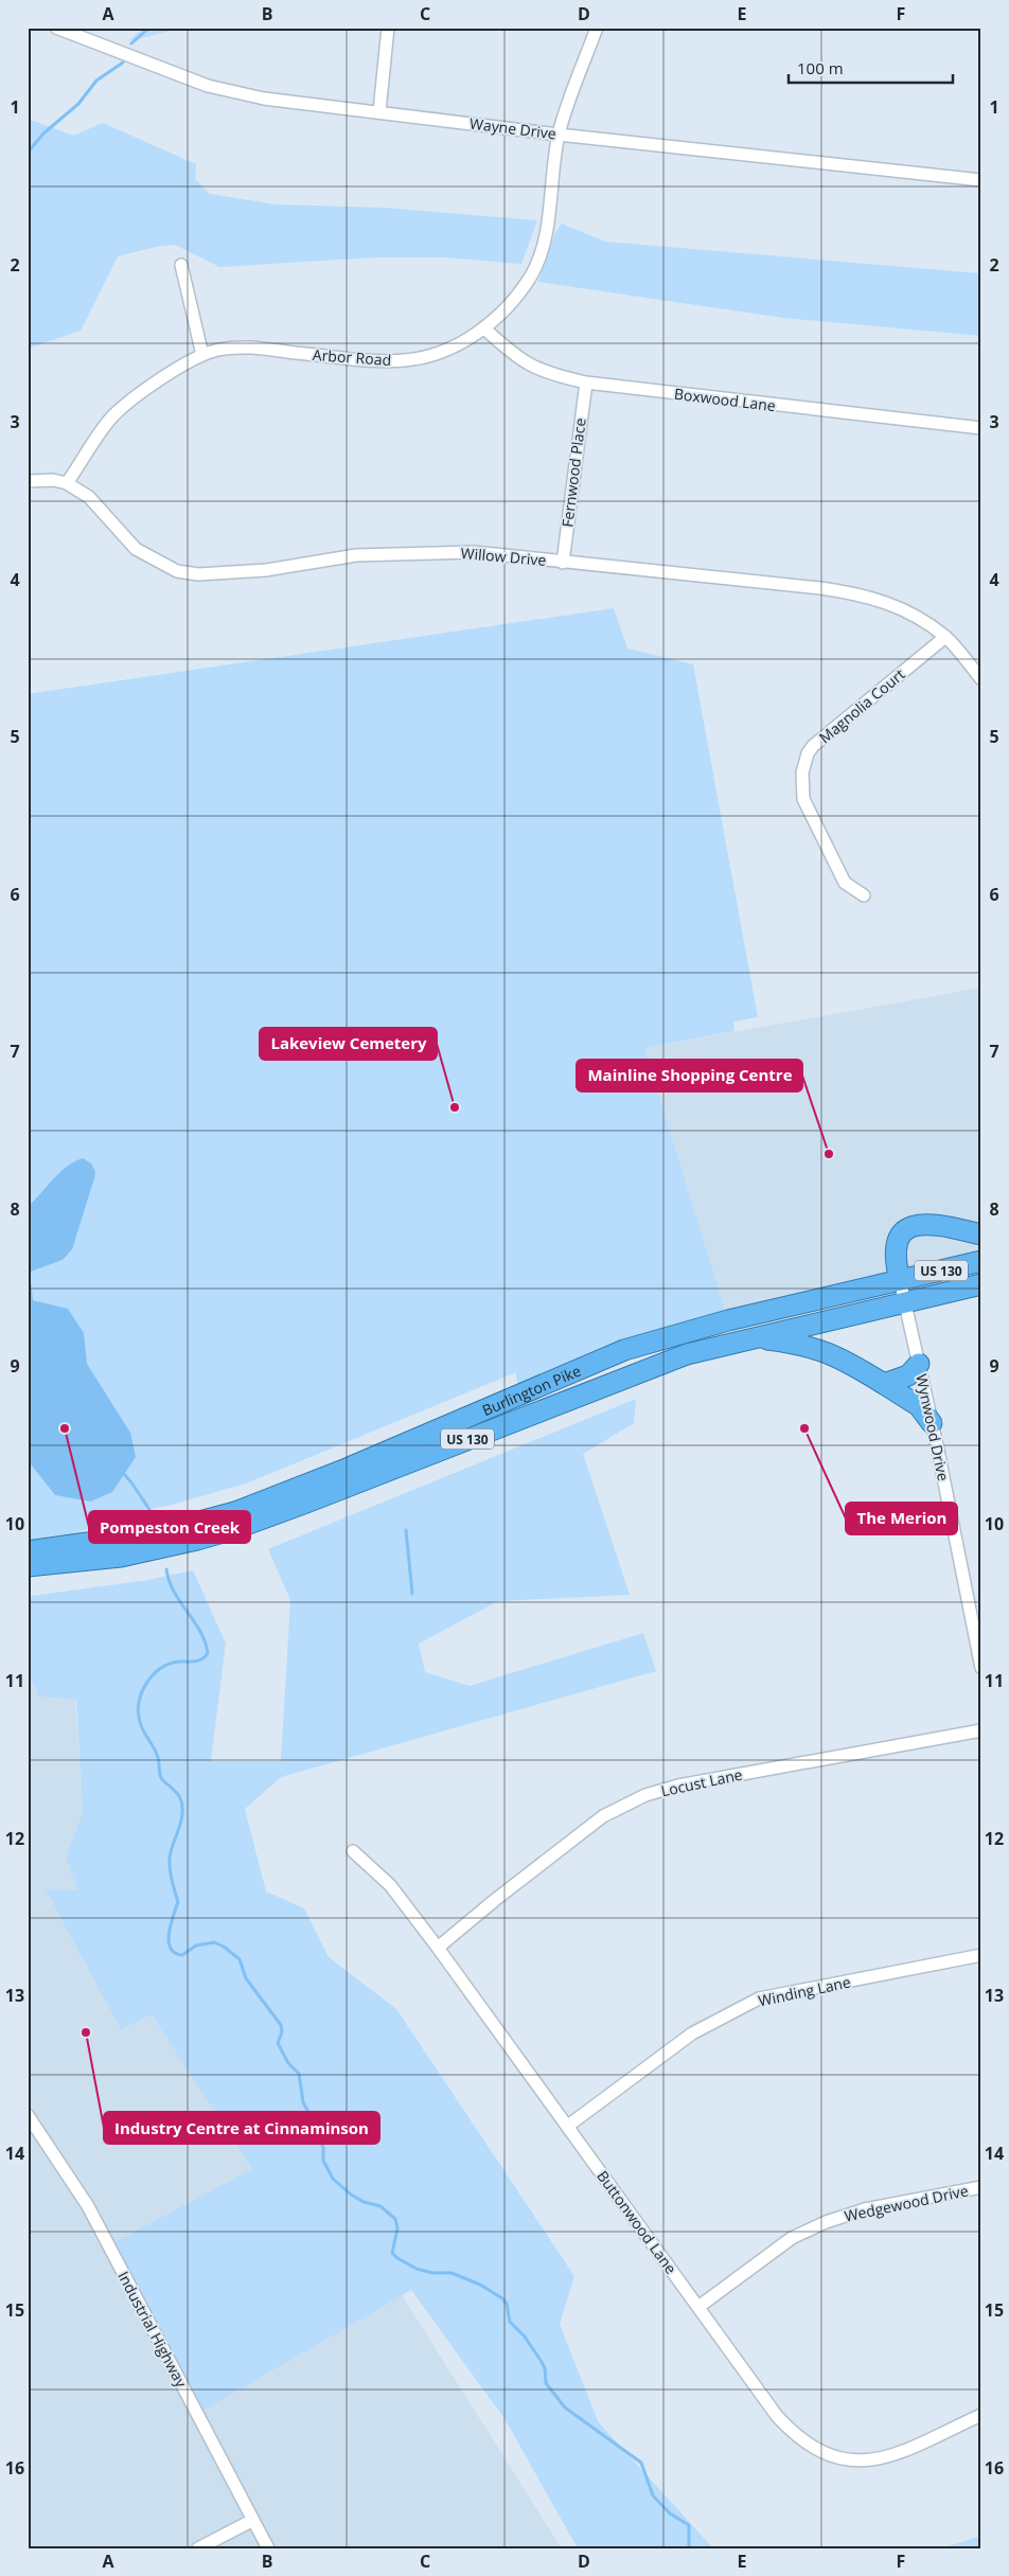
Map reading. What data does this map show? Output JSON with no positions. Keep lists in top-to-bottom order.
{
  "streets": {
    "highway": ["US 130", "Burlington Pike"],
    "street": [
      "Wayne Drive",
      "Arbor Road",
      "Boxwood Lane",
      "Fernwood Place",
      "Willow Drive",
      "Magnolia Court",
      "Wynwood Drive",
      "Locust Lane",
      "Winding Lane",
      "Wedgewood Drive",
      "Buttonwood Lane",
      "Industrial Highway"
    ]
  },
  "crossings": [
    ["Wayne Drive", "Arbor Road"],
    ["Arbor Road", "Boxwood Lane"],
    ["Arbor Road", "Willow Drive"],
    ["Boxwood Lane", "Fernwood Place"],
    ["Fernwood Place", "Willow Drive"],
    ["Willow Drive", "Magnolia Court"],
    ["Burlington Pike", "Wynwood Drive"],
    ["Locust Lane", "Buttonwood Lane"],
    ["Winding Lane", "Buttonwood Lane"],
    ["Wedgewood Drive", "Buttonwood Lane"]
  ],
  "places": [
    "Lakeview Cemetery",
    "Mainline Shopping Centre",
    "Pompeston Creek",
    "The Merion",
    "Industry Centre at Cinnaminson"
  ],
  "scale_bar": "100 m",
  "grid": {
    "columns": [
      "A",
      "B",
      "C",
      "D",
      "E",
      "F"
    ],
    "rows": [
      "1",
      "2",
      "3",
      "4",
      "5",
      "6",
      "7",
      "8",
      "9",
      "10",
      "11",
      "12",
      "13",
      "14",
      "15",
      "16"
    ]
  }
}
